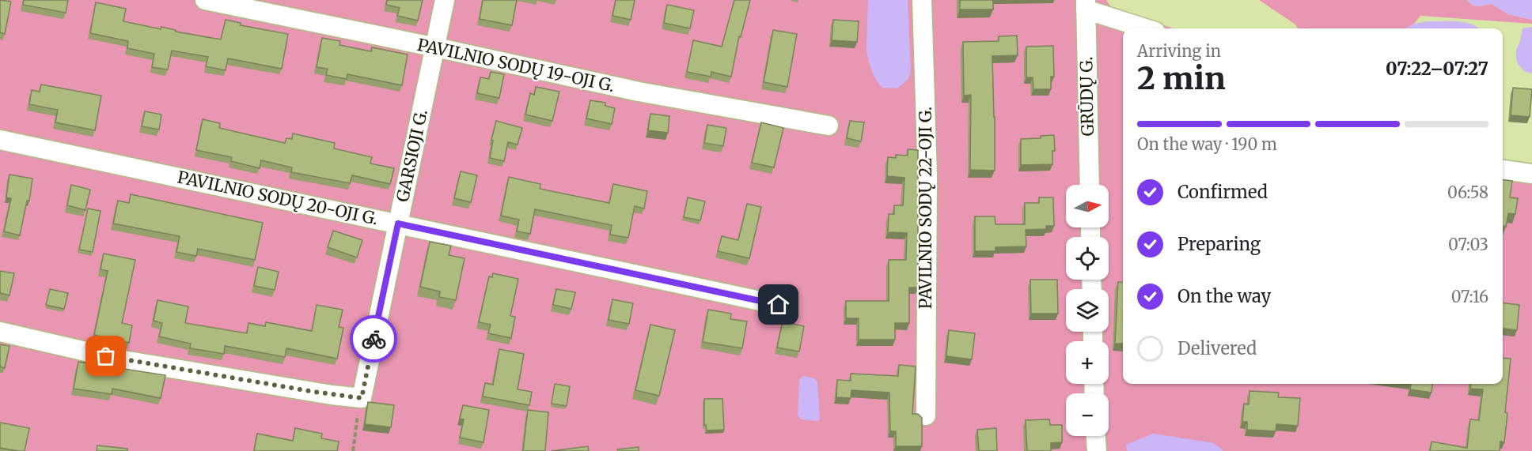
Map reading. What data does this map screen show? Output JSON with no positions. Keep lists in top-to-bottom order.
{
  "streets": {
    "street": [
      "PAVILNIO SODŲ 19-OJI G.",
      "GRŪDŲ G.",
      "GARSIOJI G.",
      "PAVILNIO SODŲ 20-OJI G.",
      "PAVILNIO SODŲ 22-OJI G."
    ]
  },
  "crossings": [
    ["PAVILNIO SODŲ 19-OJI G.", "GARSIOJI G."],
    ["GARSIOJI G.", "PAVILNIO SODŲ 20-OJI G."]
  ],
  "north": "right",
  "page": {
    "heading": ["2 min", "Arriving in", "07:22–07:27"],
    "bar": "On the way · 190 m",
    "list": [
      ["Confirmed", "06:58"],
      ["Preparing", "07:03"],
      ["On the way", "07:16"],
      "Delivered"
    ],
    "map_buttons": ["+", "−"]
  }
}
